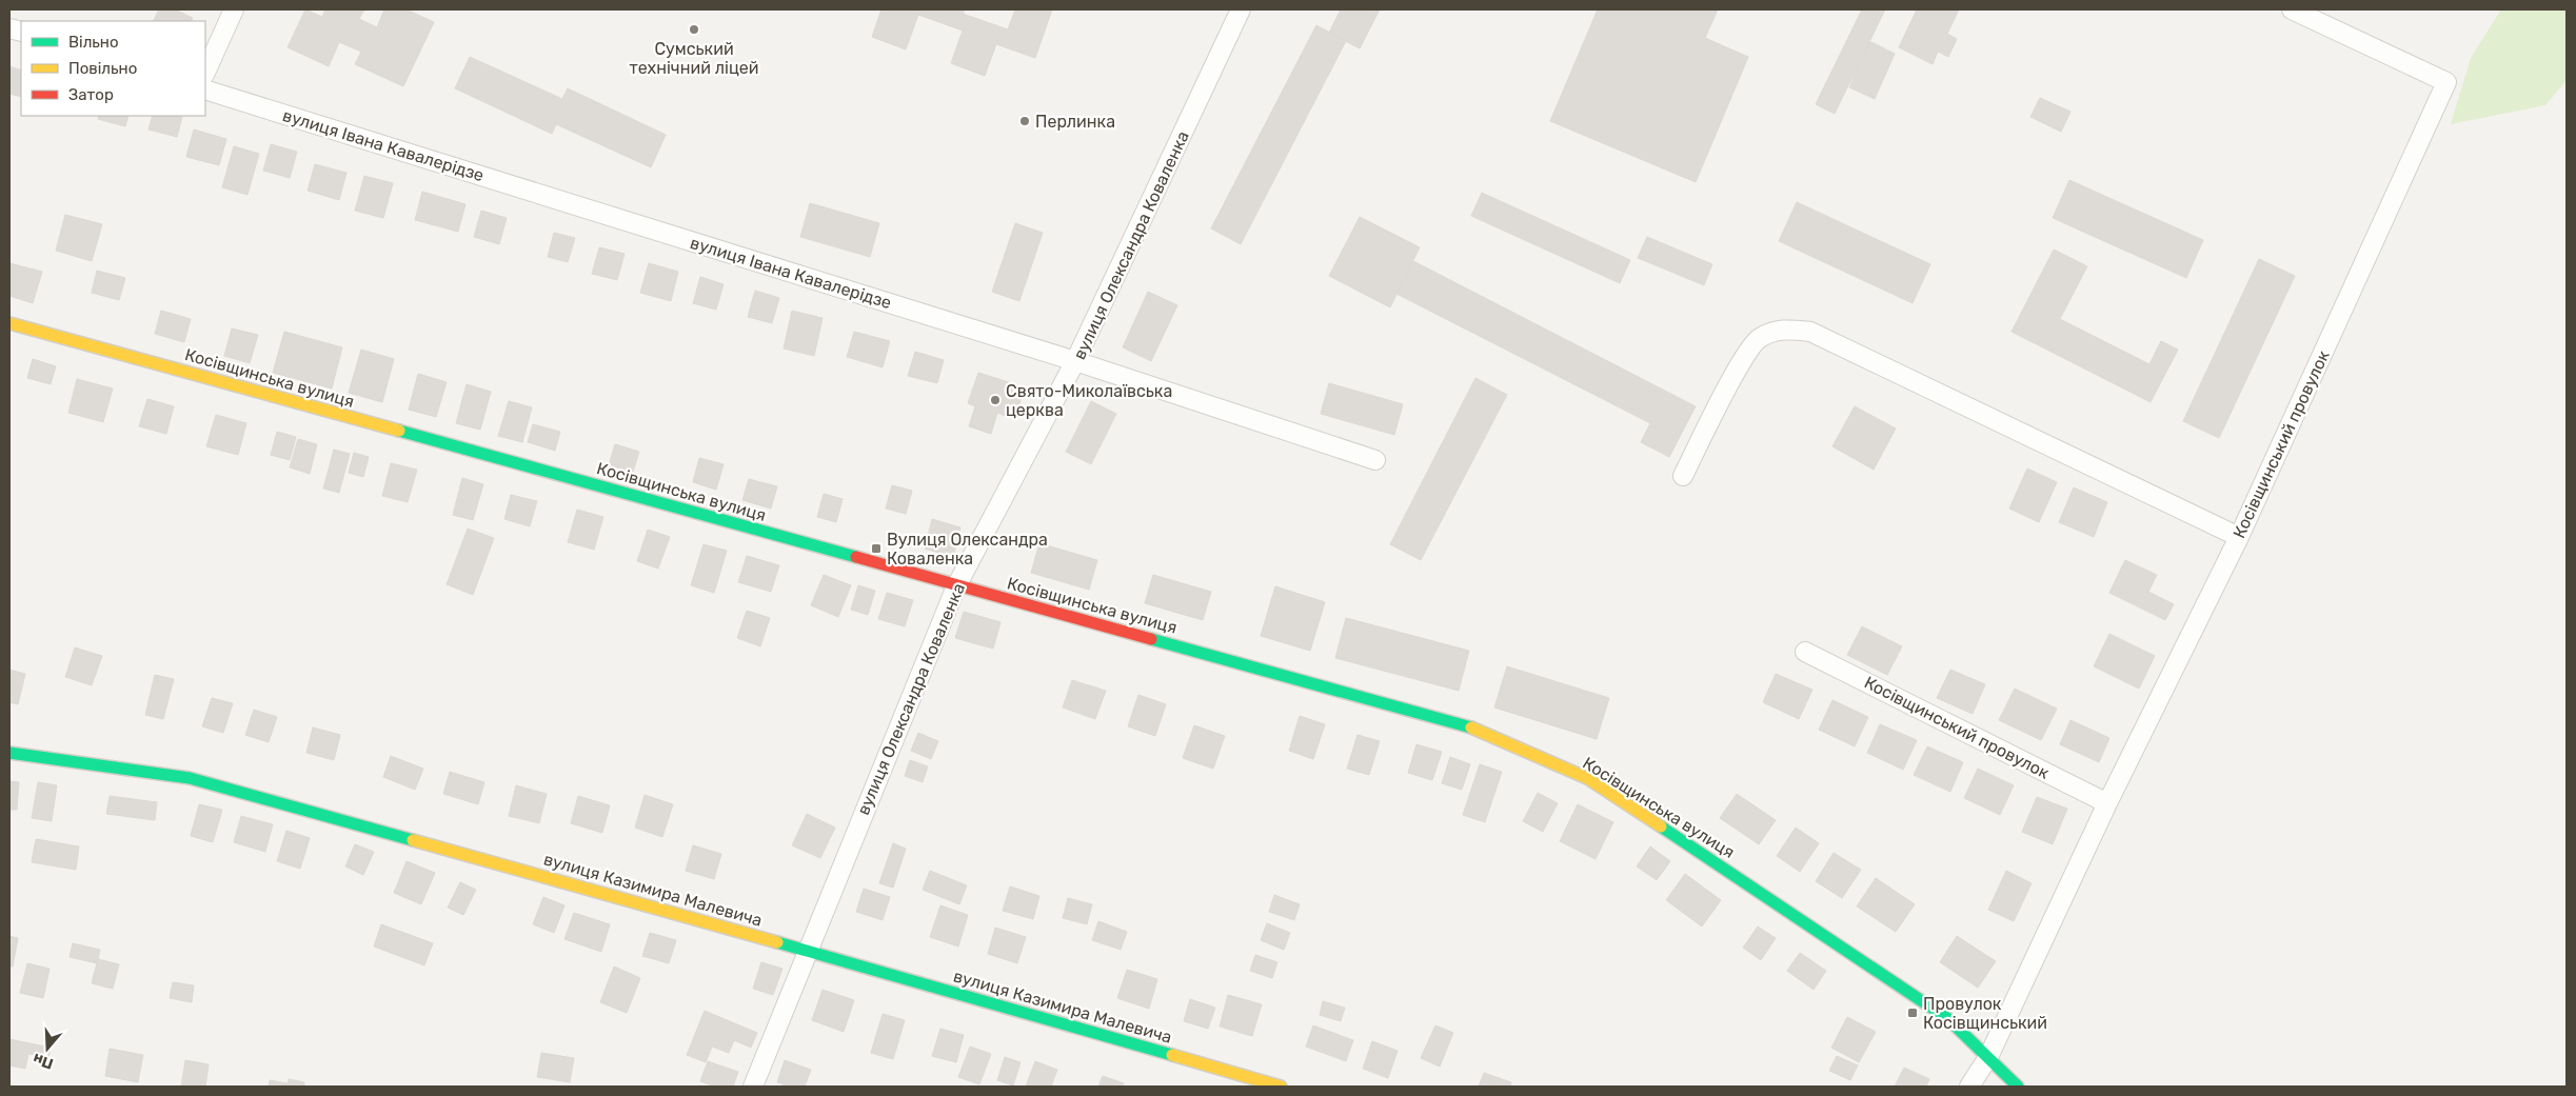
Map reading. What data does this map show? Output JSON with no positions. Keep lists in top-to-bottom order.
{
  "streets": {
    "street": [
      "вулиця Івана Кавалерідзе",
      "вулиця Олександра Коваленка",
      "Косівщинська вулиця",
      "Косівщинський провулок",
      "вулиця Казимира Малевича"
    ]
  },
  "crossings": [
    ["вулиця Івана Кавалерідзе", "вулиця Олександра Коваленка"],
    ["вулиця Олександра Коваленка", "Косівщинська вулиця"],
    ["вулиця Олександра Коваленка", "вулиця Казимира Малевича"],
    ["Косівщинська вулиця", "Косівщинський провулок"]
  ],
  "places": {
    "other": ["Сумський технічний ліцей", "Перлинка", "Свято-Миколаївська церква"],
    "transit": ["Вулиця Олександра Коваленка", "Провулок Косівщинський"]
  },
  "legend": ["Вільно", "Повільно", "Затор"],
  "north": "bottom"
}
